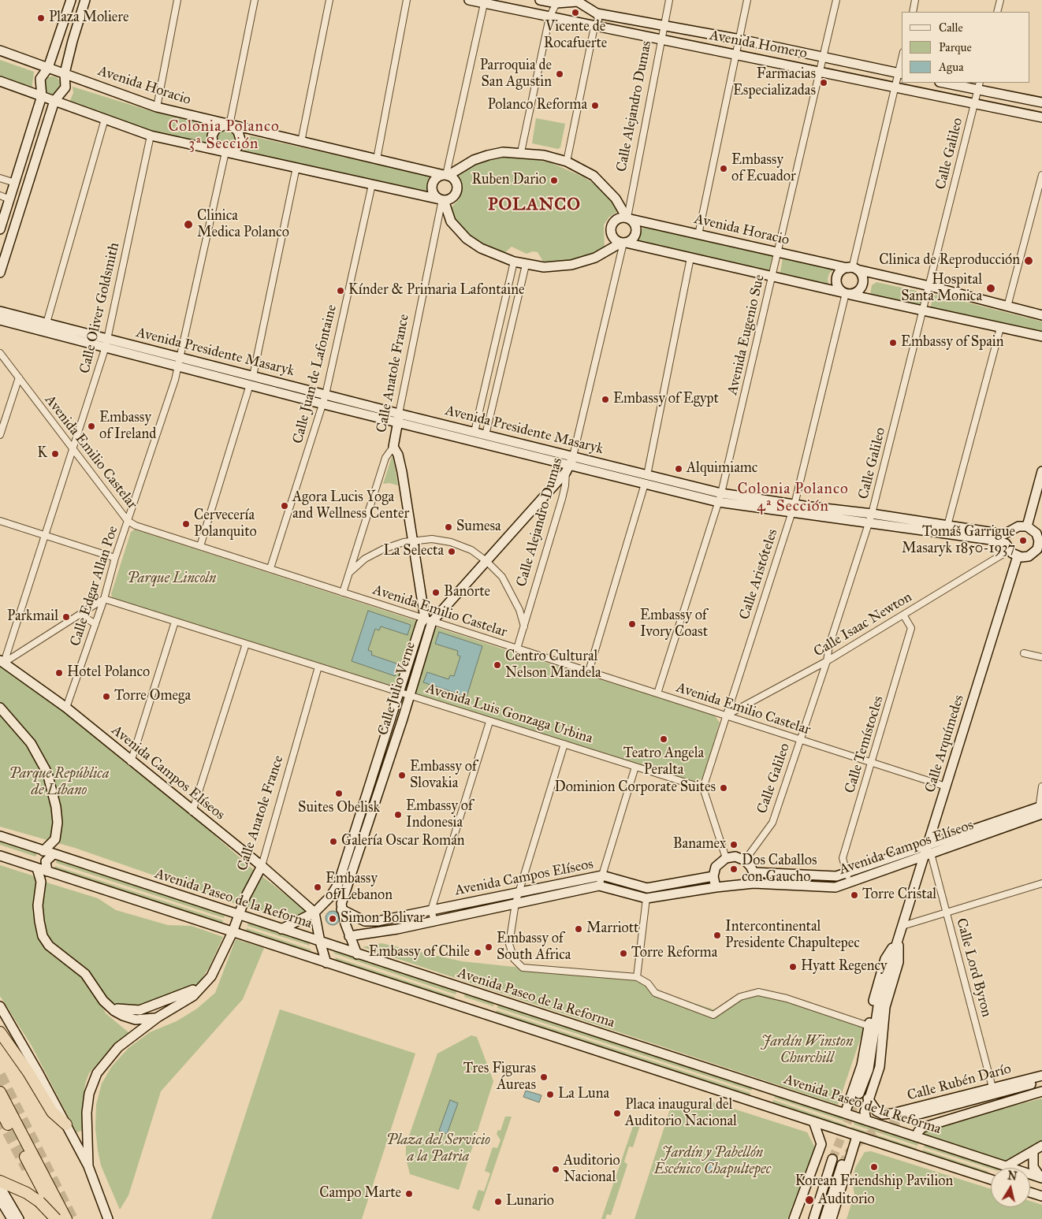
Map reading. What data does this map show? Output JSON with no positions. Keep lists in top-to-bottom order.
{
  "streets": {
    "street": [
      "Avenida Homero",
      "Avenida Horacio",
      "Calle Alejandro Dumas",
      "Calle Galileo",
      "Calle Oliver Goldsmith",
      "Avenida Eugenio Sue",
      "Avenida Presidente Masaryk",
      "Calle Anatole France",
      "Calle Juan de Lafontaine",
      "Avenida Emilio Castelar",
      "Calle Aristóteles",
      "Calle Edgar Allan Poe",
      "Calle Isaac Newton",
      "Calle Julio Verne",
      "Avenida Luis Gonzaga Urbina",
      "Calle Arquímedes",
      "Calle Temístocles",
      "Avenida Campos Elíseos",
      "Avenida Paseo de la Reforma",
      "Calle Lord Byron",
      "Calle Rubén Darío"
    ]
  },
  "crossings": [
    ["Avenida Homero", "Calle Alejandro Dumas"],
    ["Avenida Homero", "Calle Galileo"],
    ["Avenida Homero", "Avenida Eugenio Sue"],
    ["Avenida Horacio", "Calle Alejandro Dumas"],
    ["Avenida Horacio", "Calle Galileo"],
    ["Avenida Horacio", "Avenida Eugenio Sue"],
    ["Avenida Horacio", "Calle Anatole France"],
    ["Avenida Horacio", "Calle Aristóteles"],
    ["Avenida Horacio", "Calle Edgar Allan Poe"],
    ["Calle Alejandro Dumas", "Avenida Presidente Masaryk"],
    ["Calle Alejandro Dumas", "Avenida Emilio Castelar"],
    ["Calle Alejandro Dumas", "Calle Julio Verne"],
    ["Calle Galileo", "Avenida Presidente Masaryk"],
    ["Calle Galileo", "Avenida Emilio Castelar"],
    ["Calle Galileo", "Calle Isaac Newton"],
    ["Calle Oliver Goldsmith", "Avenida Presidente Masaryk"],
    ["Calle Oliver Goldsmith", "Avenida Emilio Castelar"],
    ["Calle Oliver Goldsmith", "Avenida Campos Elíseos"],
    ["Avenida Eugenio Sue", "Avenida Presidente Masaryk"],
    ["Avenida Eugenio Sue", "Avenida Emilio Castelar"],
    ["Avenida Presidente Masaryk", "Calle Anatole France"],
    ["Avenida Presidente Masaryk", "Calle Juan de Lafontaine"],
    ["Avenida Presidente Masaryk", "Calle Aristóteles"],
    ["Avenida Presidente Masaryk", "Calle Edgar Allan Poe"],
    ["Avenida Presidente Masaryk", "Calle Isaac Newton"],
    ["Avenida Presidente Masaryk", "Calle Julio Verne"],
    ["Avenida Presidente Masaryk", "Calle Arquímedes"],
    ["Calle Anatole France", "Avenida Emilio Castelar"],
    ["Calle Anatole France", "Avenida Luis Gonzaga Urbina"],
    ["Calle Anatole France", "Avenida Campos Elíseos"],
    ["Calle Anatole France", "Avenida Paseo de la Reforma"],
    ["Calle Juan de Lafontaine", "Avenida Emilio Castelar"],
    ["Avenida Emilio Castelar", "Calle Aristóteles"],
    ["Avenida Emilio Castelar", "Calle Edgar Allan Poe"],
    ["Avenida Emilio Castelar", "Calle Isaac Newton"],
    ["Avenida Emilio Castelar", "Calle Julio Verne"],
    ["Avenida Emilio Castelar", "Calle Arquímedes"],
    ["Avenida Emilio Castelar", "Calle Temístocles"],
    ["Calle Aristóteles", "Calle Isaac Newton"],
    ["Calle Aristóteles", "Avenida Luis Gonzaga Urbina"],
    ["Calle Edgar Allan Poe", "Avenida Luis Gonzaga Urbina"],
    ["Calle Edgar Allan Poe", "Avenida Campos Elíseos"],
    ["Calle Isaac Newton", "Calle Temístocles"],
    ["Calle Julio Verne", "Avenida Luis Gonzaga Urbina"],
    ["Calle Julio Verne", "Avenida Campos Elíseos"],
    ["Calle Julio Verne", "Avenida Paseo de la Reforma"],
    ["Calle Arquímedes", "Avenida Campos Elíseos"],
    ["Calle Arquímedes", "Avenida Paseo de la Reforma"],
    ["Calle Arquímedes", "Calle Lord Byron"],
    ["Calle Arquímedes", "Calle Rubén Darío"],
    ["Calle Temístocles", "Avenida Campos Elíseos"],
    ["Avenida Campos Elíseos", "Calle Lord Byron"],
    ["Calle Lord Byron", "Calle Rubén Darío"]
  ],
  "districts": ["Colonia Polanco 3ª Sección", "POLANCO", "Colonia Polanco 4ª Sección"],
  "parks": [
    "Parque Lincoln",
    "Parque República de Líbano",
    "Jardín Winston Churchill",
    "Plaza del Servicio a la Patria",
    "Jardín y Pabellón Escénico Chapultepec"
  ],
  "places": [
    "Vicente de Rocafuerte",
    "Plaza Moliere",
    "Parroquia de San Agustin",
    "Farmacias Especializadas",
    "Polanco Reforma",
    "Embassy of Ecuador",
    "Ruben Dario",
    "Clinica Medica Polanco",
    "Clinica de Reproducción",
    "Hospital Santa Monica",
    "Kínder & Primaria Lafontaine",
    "Embassy of Spain",
    "Embassy of Egypt",
    "Embassy of Ireland",
    "K",
    "Alquimiamc",
    "Agora Lucis Yoga and Wellness Center",
    "Cervecería Polanquito",
    "Sumesa",
    "Tomáš Garrigue Masaryk 1850-1937",
    "La Selecta",
    "Banorte",
    "Parkmail",
    "Embassy of Ivory Coast",
    "Centro Cultural Nelson Mandela",
    "Hotel Polanco",
    "Torre Omega",
    "Teatro Angela Peralta",
    "Embassy of Slovakia",
    "Dominion Corporate Suites",
    "Suites Obelisk",
    "Embassy of Indonesia",
    "Galería Oscar Román",
    "Banamex",
    "Dos Caballos con Gaucho",
    "Embassy of Lebanon",
    "Torre Cristal",
    "Simon Bolivar",
    "Marriott",
    "Intercontinental Presidente Chapultepec",
    "Embassy of South Africa",
    "Embassy of Chile",
    "Torre Reforma",
    "Hyatt Regency",
    "Tres Figuras Áureas",
    "La Luna",
    "Placa inaugural del Auditorio Nacional",
    "Korean Friendship Pavilion",
    "Auditorio Nacional",
    "Campo Marte",
    "Auditorio",
    "Lunario"
  ],
  "legend": ["Calle", "Parque", "Agua"],
  "north": "top"
}
